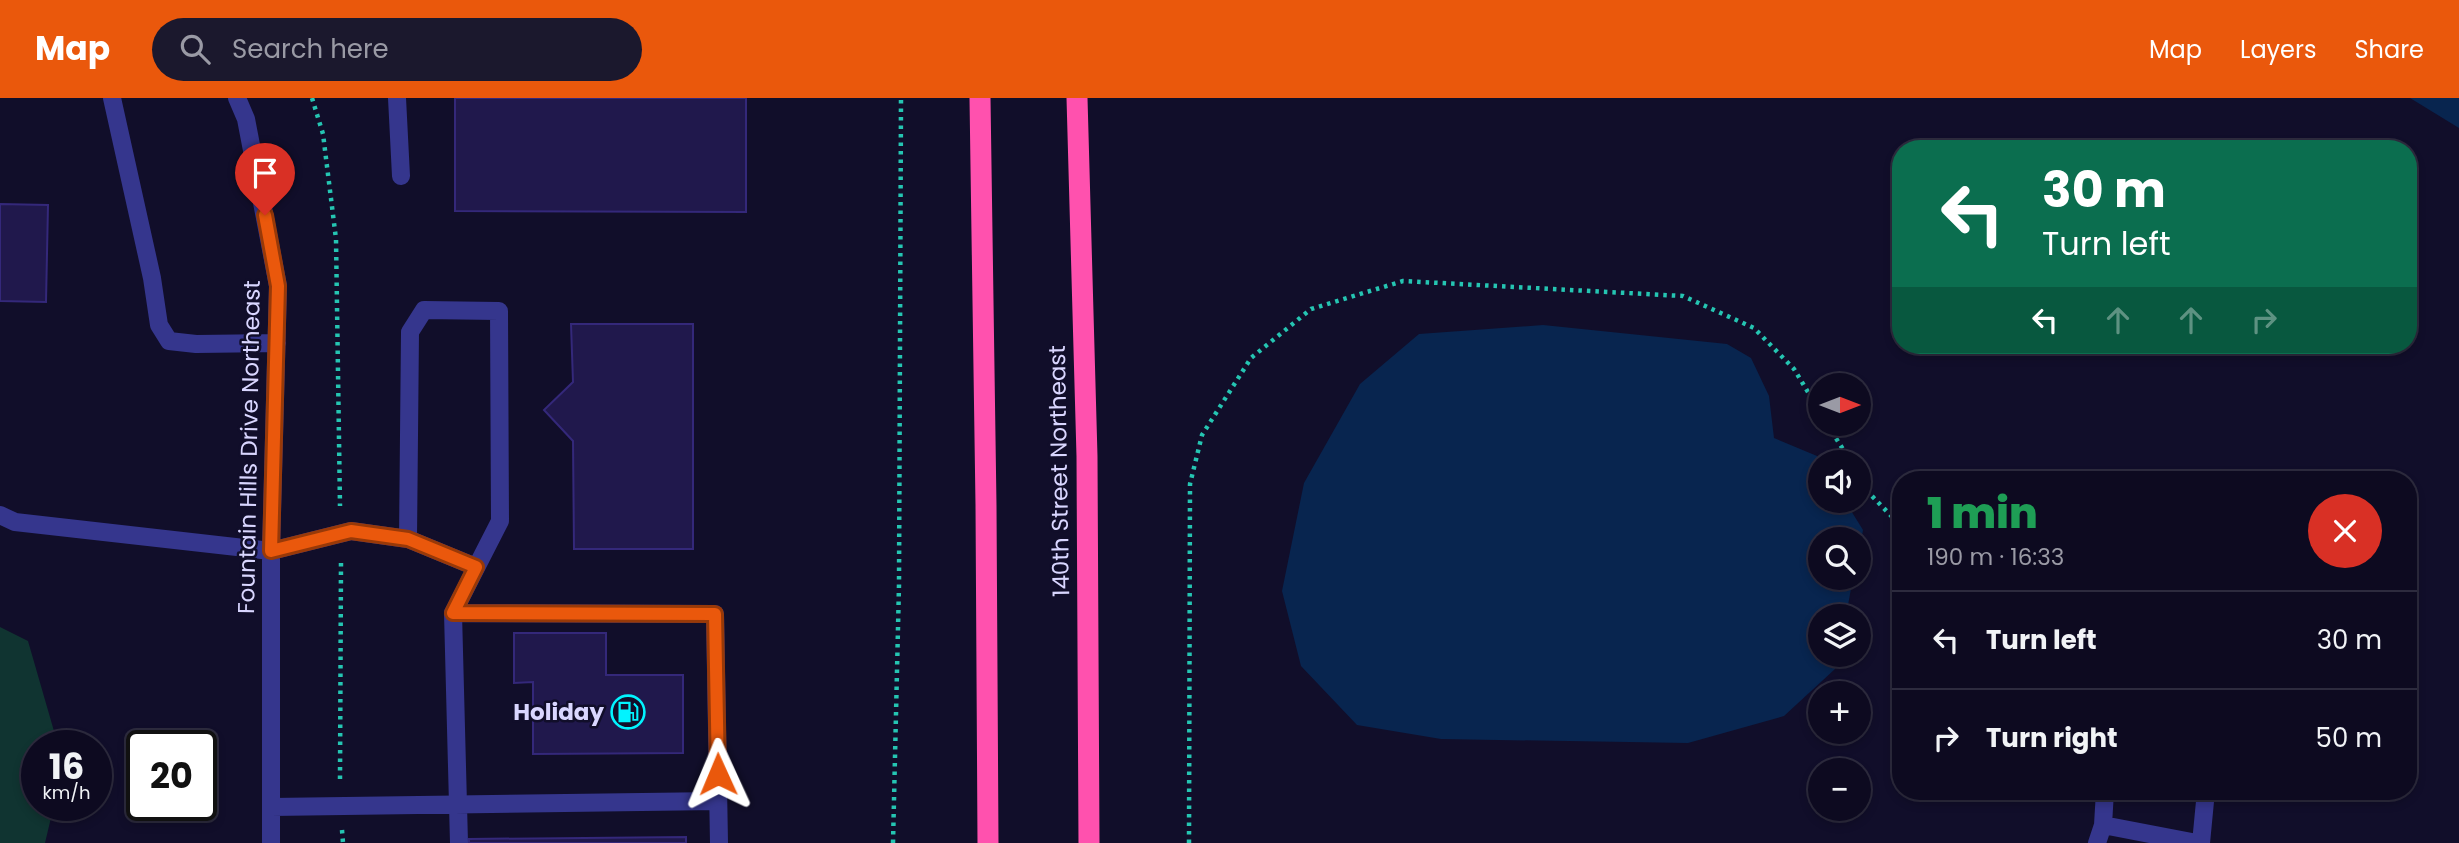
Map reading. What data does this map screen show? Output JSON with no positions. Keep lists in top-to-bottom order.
{
  "streets": {
    "highway": ["140th Street Northeast"],
    "street": ["Fountain Hills Drive Northeast"]
  },
  "places": {
    "fuel station": ["Holiday"]
  },
  "north": "right",
  "page": {
    "header": "Map",
    "search": "Search here",
    "nav": ["Map", "Layers", "Share"],
    "turn": ["30 m", "Turn left"],
    "map_buttons": ["+", "−"],
    "heading": ["1 min", "190 m · 16:33"],
    "list": [
      {
        "name": "Turn left",
        "value": "30 m"
      },
      {
        "name": "Turn right",
        "value": "50 m"
      }
    ],
    "speed": "16 km/h",
    "limit": "20"
  }
}
